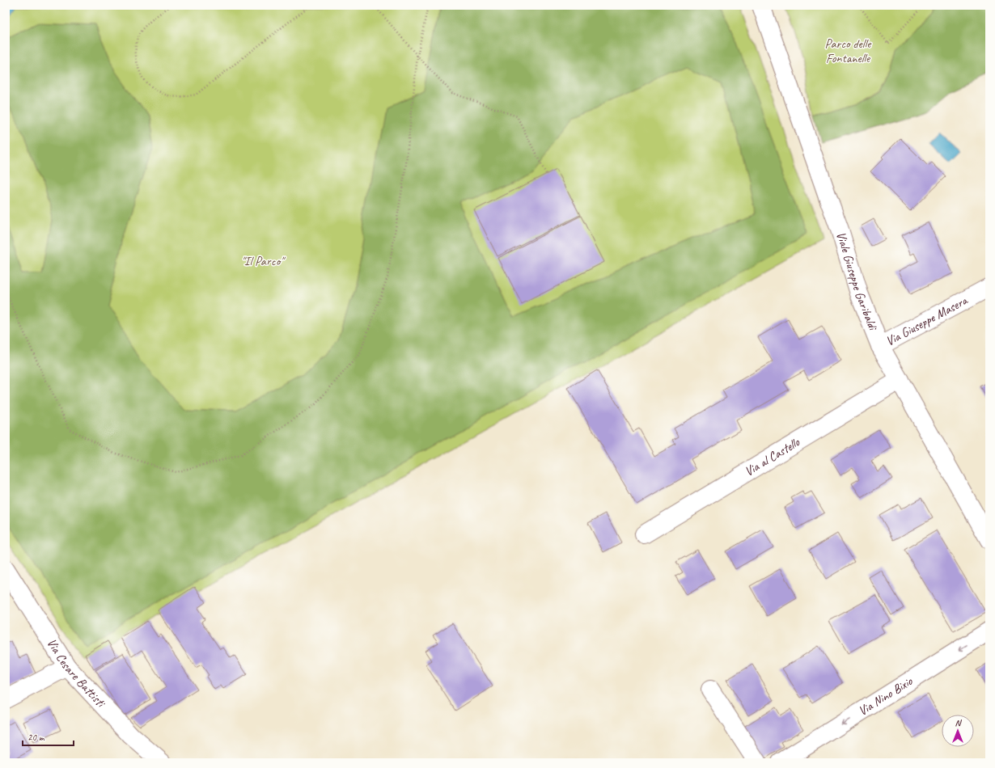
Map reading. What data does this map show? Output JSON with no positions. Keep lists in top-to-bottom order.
{
  "streets": {
    "street": [
      "Viale Giuseppe Garibaldi",
      "Via Giuseppe Masera",
      "Via al Castello",
      "Via Cesare Battisti",
      "Via Nino Bixio"
    ]
  },
  "crossings": [
    ["Viale Giuseppe Garibaldi", "Via Giuseppe Masera"],
    ["Viale Giuseppe Garibaldi", "Via al Castello"]
  ],
  "one_way": ["Via Nino Bixio"],
  "parks": ["Parco delle Fontanelle", "\"Il Parco\""],
  "scale_bar": "20 m",
  "north": "top"
}
